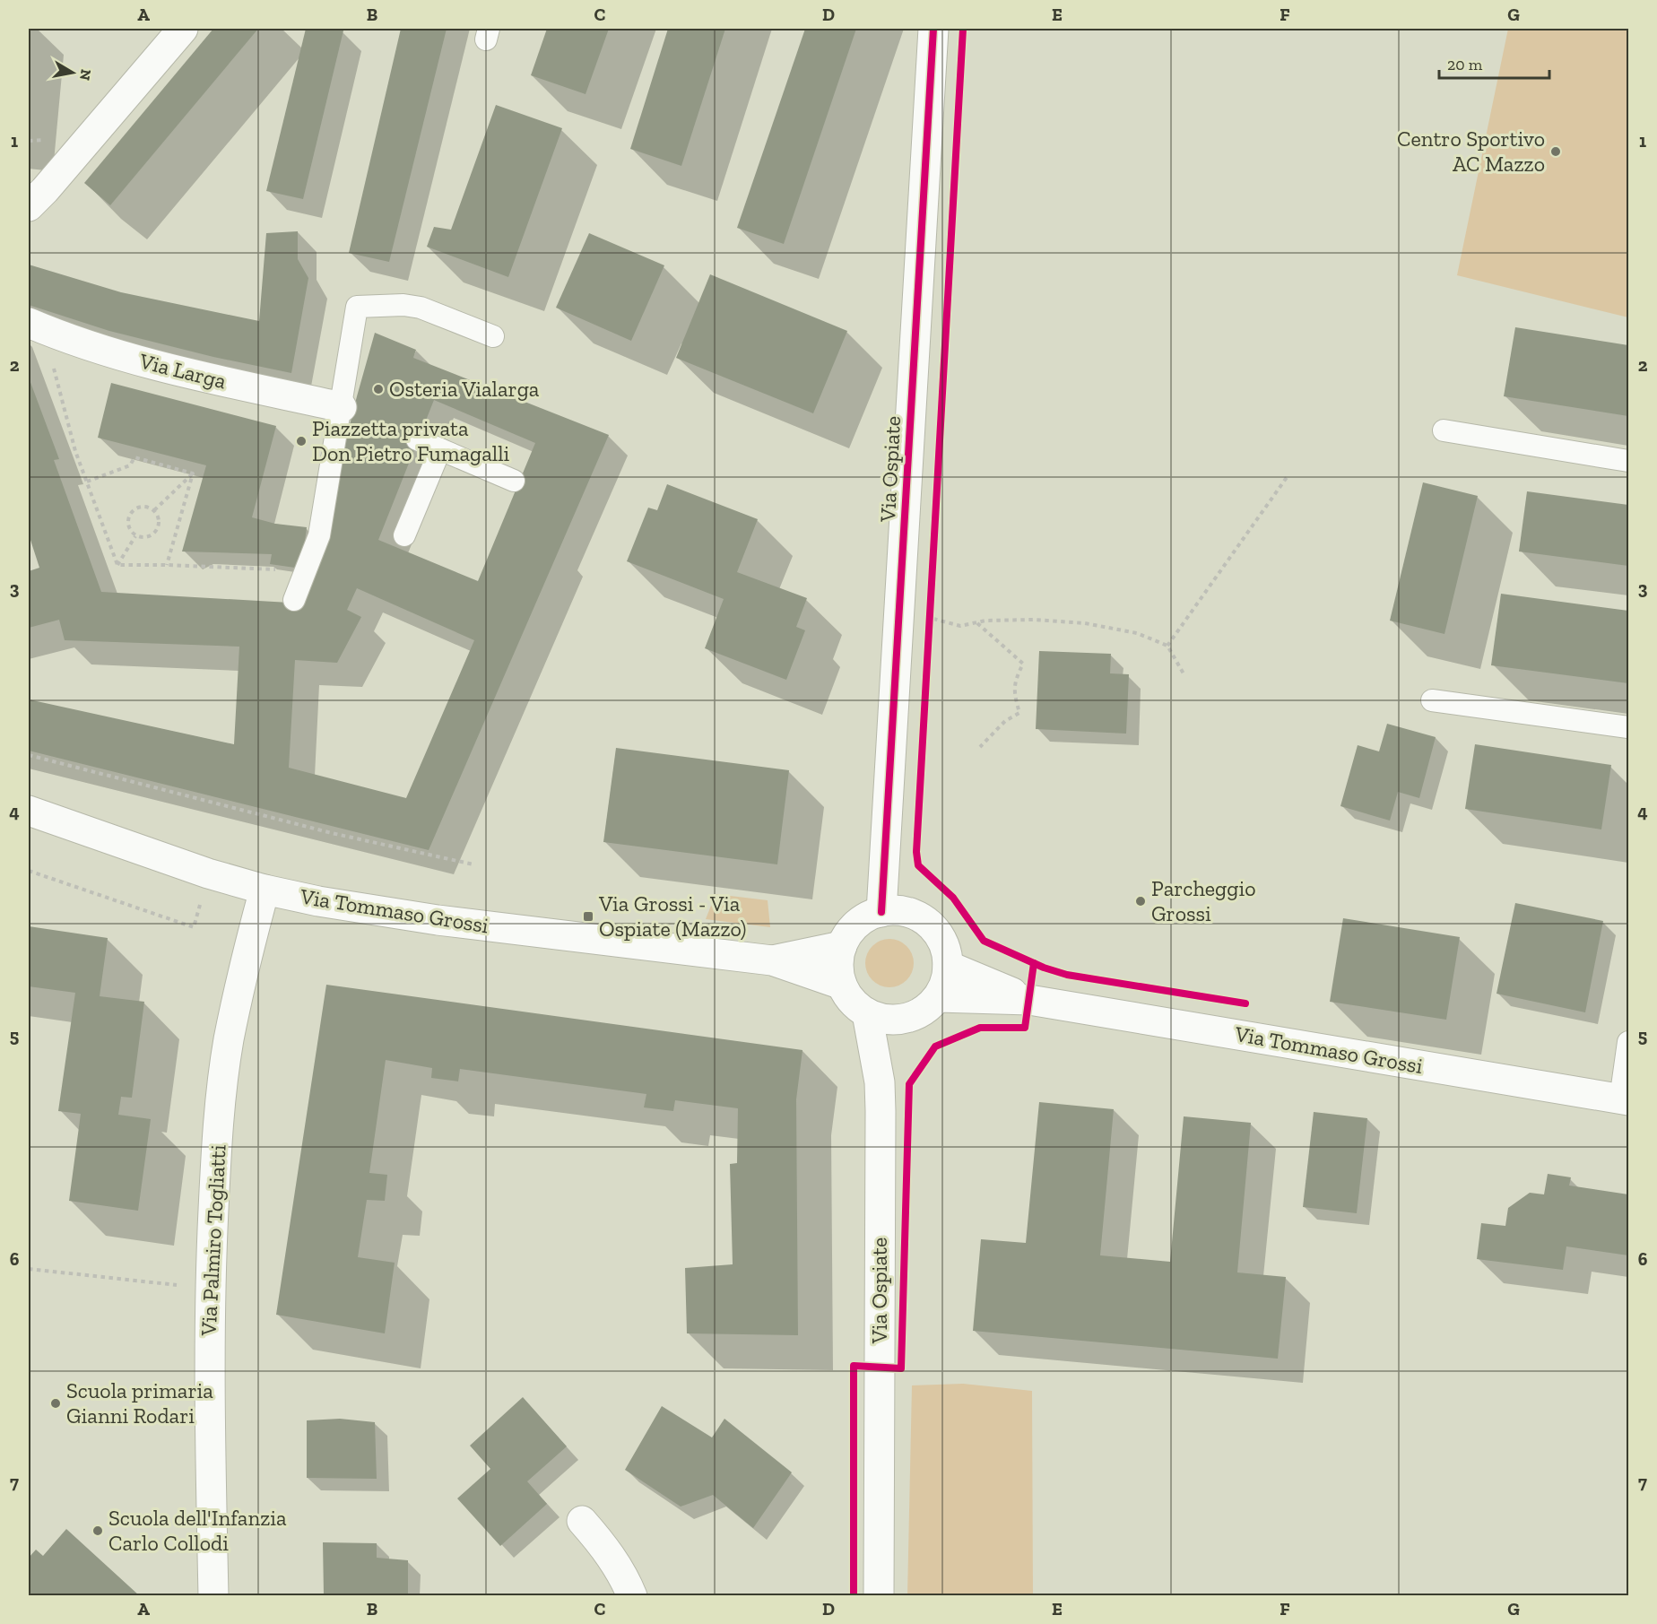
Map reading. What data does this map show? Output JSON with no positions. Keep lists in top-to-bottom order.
{
  "streets": {
    "street": [
      "Via Larga",
      "Via Ospiate",
      "Via Tommaso Grossi",
      "Via Palmiro Togliatti"
    ]
  },
  "crossings": [
    ["Via Ospiate", "Via Tommaso Grossi"],
    ["Via Tommaso Grossi", "Via Palmiro Togliatti"]
  ],
  "places": {
    "other": [
      "Centro Sportivo AC Mazzo",
      "Osteria Vialarga",
      "Piazzetta privata Don Pietro Fumagalli",
      "Parcheggio Grossi",
      "Scuola primaria Gianni Rodari",
      "Scuola dell'Infanzia Carlo Collodi"
    ],
    "transit": ["Via Grossi - Via Ospiate (Mazzo)"]
  },
  "scale_bar": "20 m",
  "north": "right",
  "grid": {
    "columns": [
      "A",
      "B",
      "C",
      "D",
      "E",
      "F",
      "G"
    ],
    "rows": [
      "1",
      "2",
      "3",
      "4",
      "5",
      "6",
      "7"
    ]
  }
}
